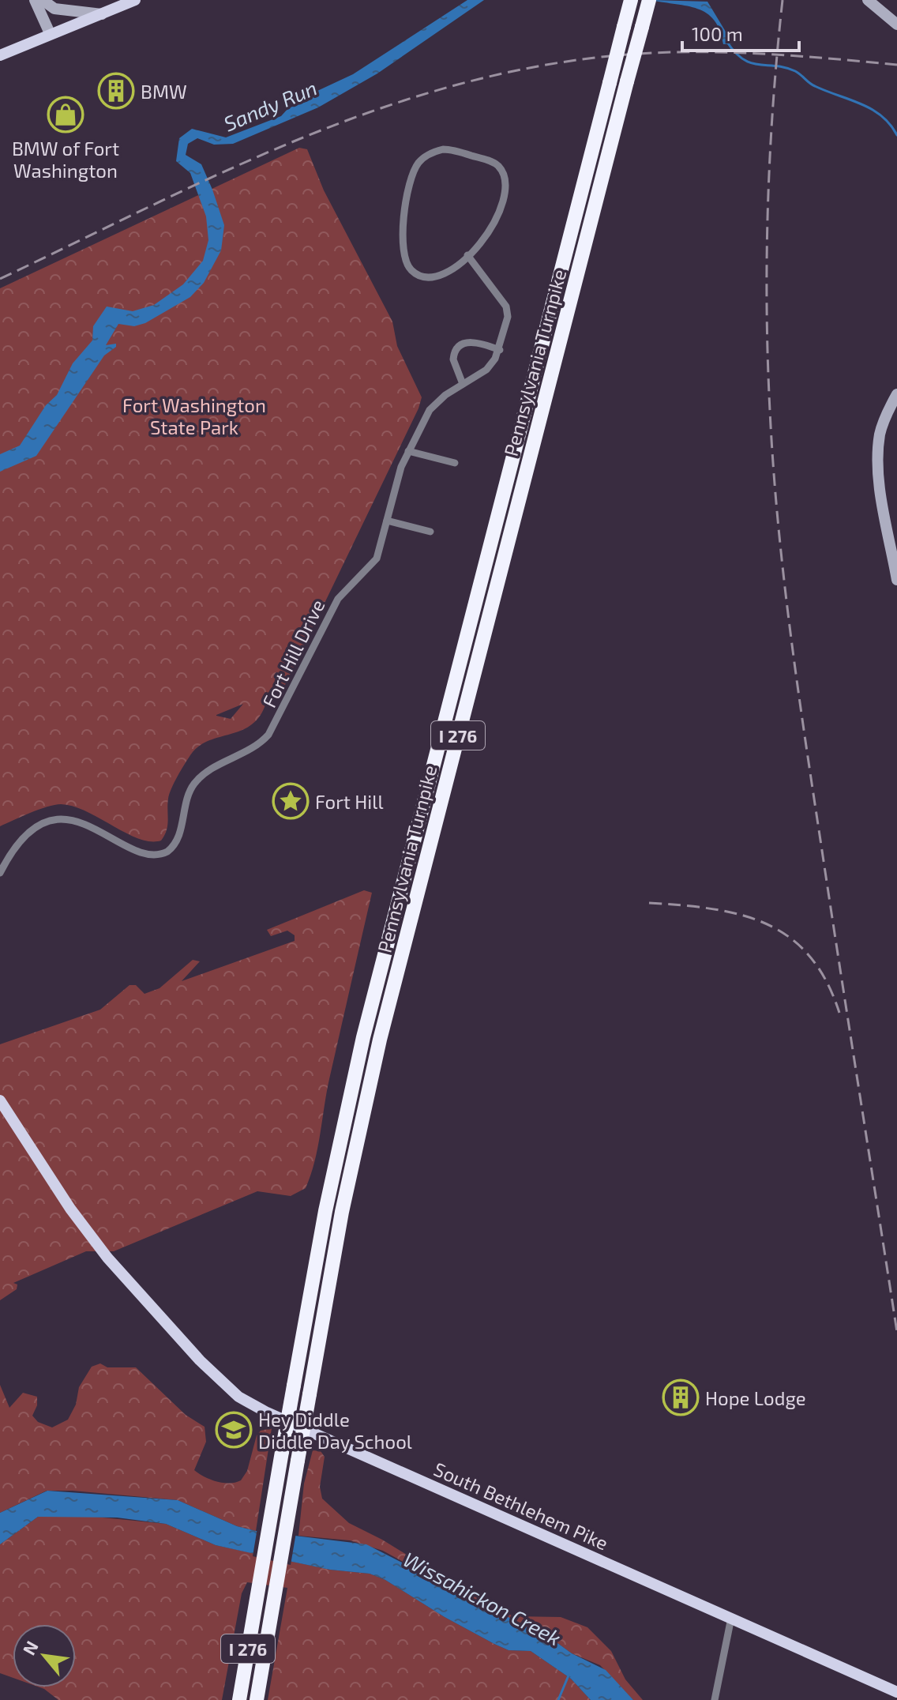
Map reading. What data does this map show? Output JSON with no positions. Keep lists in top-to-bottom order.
{
  "streets": {
    "highway": ["Pennsylvania Turnpike", "I 276"],
    "main road": ["South Bethlehem Pike"],
    "street": ["Fort Hill Drive"]
  },
  "water": ["Sandy Run", "Wissahickon Creek"],
  "parks": ["Fort Washington State Park"],
  "places": {
    "building": ["BMW", "Hope Lodge"],
    "shop": ["BMW of Fort Washington"],
    "place": ["Fort Hill"],
    "school or university": ["Hey Diddle Diddle Day School"]
  },
  "scale_bar": "100 m",
  "north": "top left"
}
